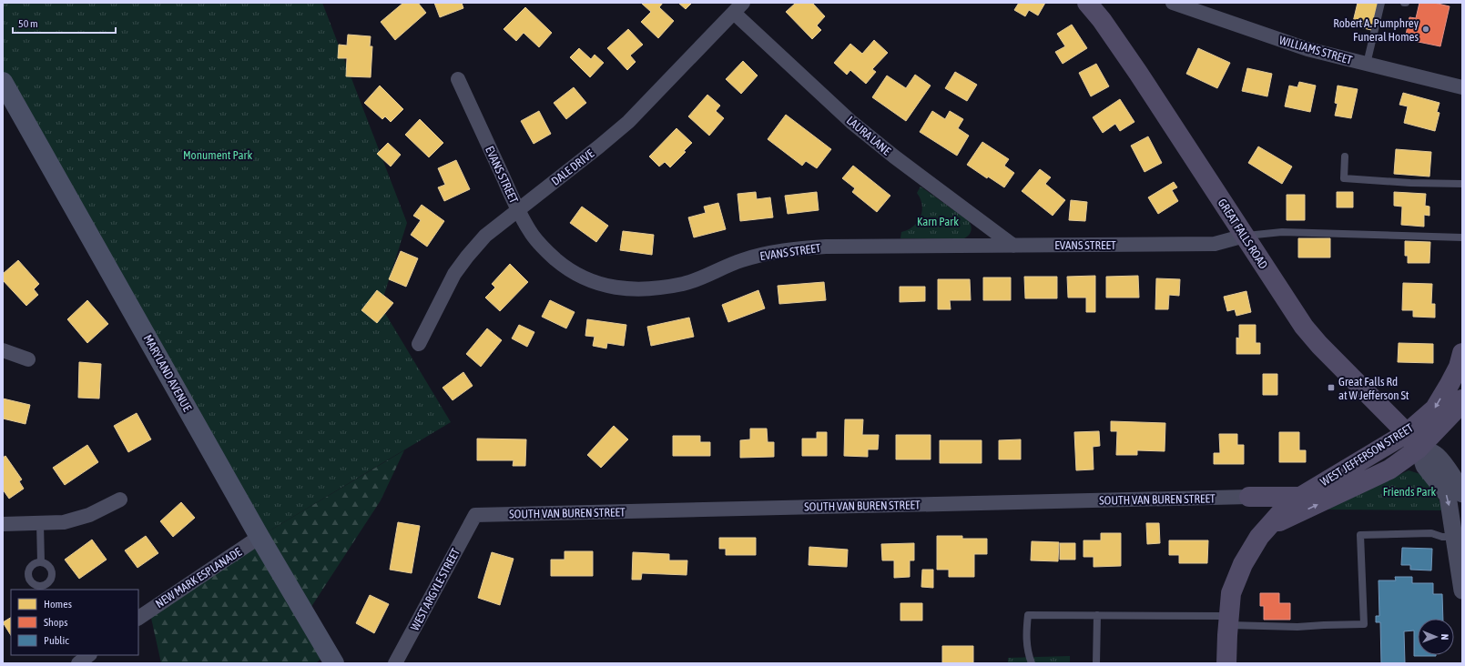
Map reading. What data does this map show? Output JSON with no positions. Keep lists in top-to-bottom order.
{
  "streets": {
    "main road": ["GREAT FALLS ROAD", "MARYLAND AVENUE", "WEST JEFFERSON STREET"],
    "street": [
      "WILLIAMS STREET",
      "LAURA LANE",
      "DALE DRIVE",
      "EVANS STREET",
      "SOUTH VAN BUREN STREET",
      "NEW MARK ESPLANADE",
      "WEST ARGYLE STREET"
    ]
  },
  "crossings": [
    ["LAURA LANE", "DALE DRIVE"],
    ["LAURA LANE", "EVANS STREET"],
    ["DALE DRIVE", "EVANS STREET"],
    ["EVANS STREET", "GREAT FALLS ROAD"],
    ["GREAT FALLS ROAD", "WEST JEFFERSON STREET"],
    ["MARYLAND AVENUE", "NEW MARK ESPLANADE"],
    ["SOUTH VAN BUREN STREET", "WEST ARGYLE STREET"]
  ],
  "parks": ["Monument Park", "Karn Park", "Friends Park"],
  "places": {
    "other": ["Robert A. Pumphrey Funeral Homes"],
    "transit": ["Great Falls Rd at W Jefferson St"]
  },
  "legend": ["Homes", "Shops", "Public"],
  "scale_bar": "50 m",
  "north": "right"
}
